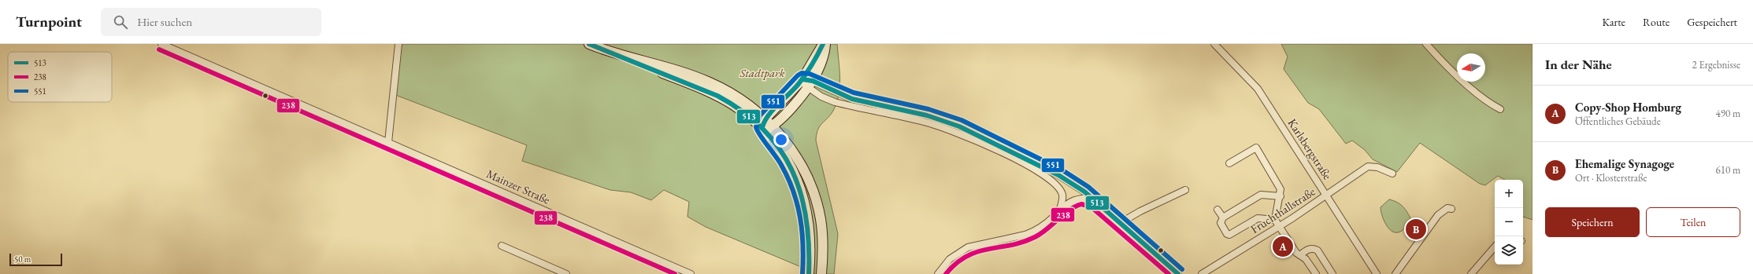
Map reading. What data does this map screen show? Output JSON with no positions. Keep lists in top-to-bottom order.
{
  "streets": {
    "street": ["Karlsbergstraße", "Mainzer Straße", "Fruchthallstraße"]
  },
  "crossings": [
    ["Karlsbergstraße", "Fruchthallstraße"]
  ],
  "parks": ["Stadtpark"],
  "lines": ["transit line 513", "transit line 238", "transit line 551"],
  "legend": ["513", "238", "551"],
  "scale_bar": "50 m",
  "north": "left",
  "page": {
    "header": "Turnpoint",
    "search": "Hier suchen",
    "nav": ["Karte", "Route", "Gespeichert"],
    "heading": ["In der Nähe", "2 Ergebnisse"],
    "list": [
      {
        "mark": "A",
        "name": "Copy-Shop Homburg",
        "note": "Öffentliches Gebäude",
        "value": "490 m"
      },
      {
        "mark": "B",
        "name": "Ehemalige Synagoge",
        "note": "Ort · Klosterstraße",
        "value": "610 m"
      }
    ],
    "map_buttons": ["+", "−"],
    "buttons": ["Speichern", "Teilen"],
    "pins": ["B", "A"],
    "scale": "50 m"
  }
}
